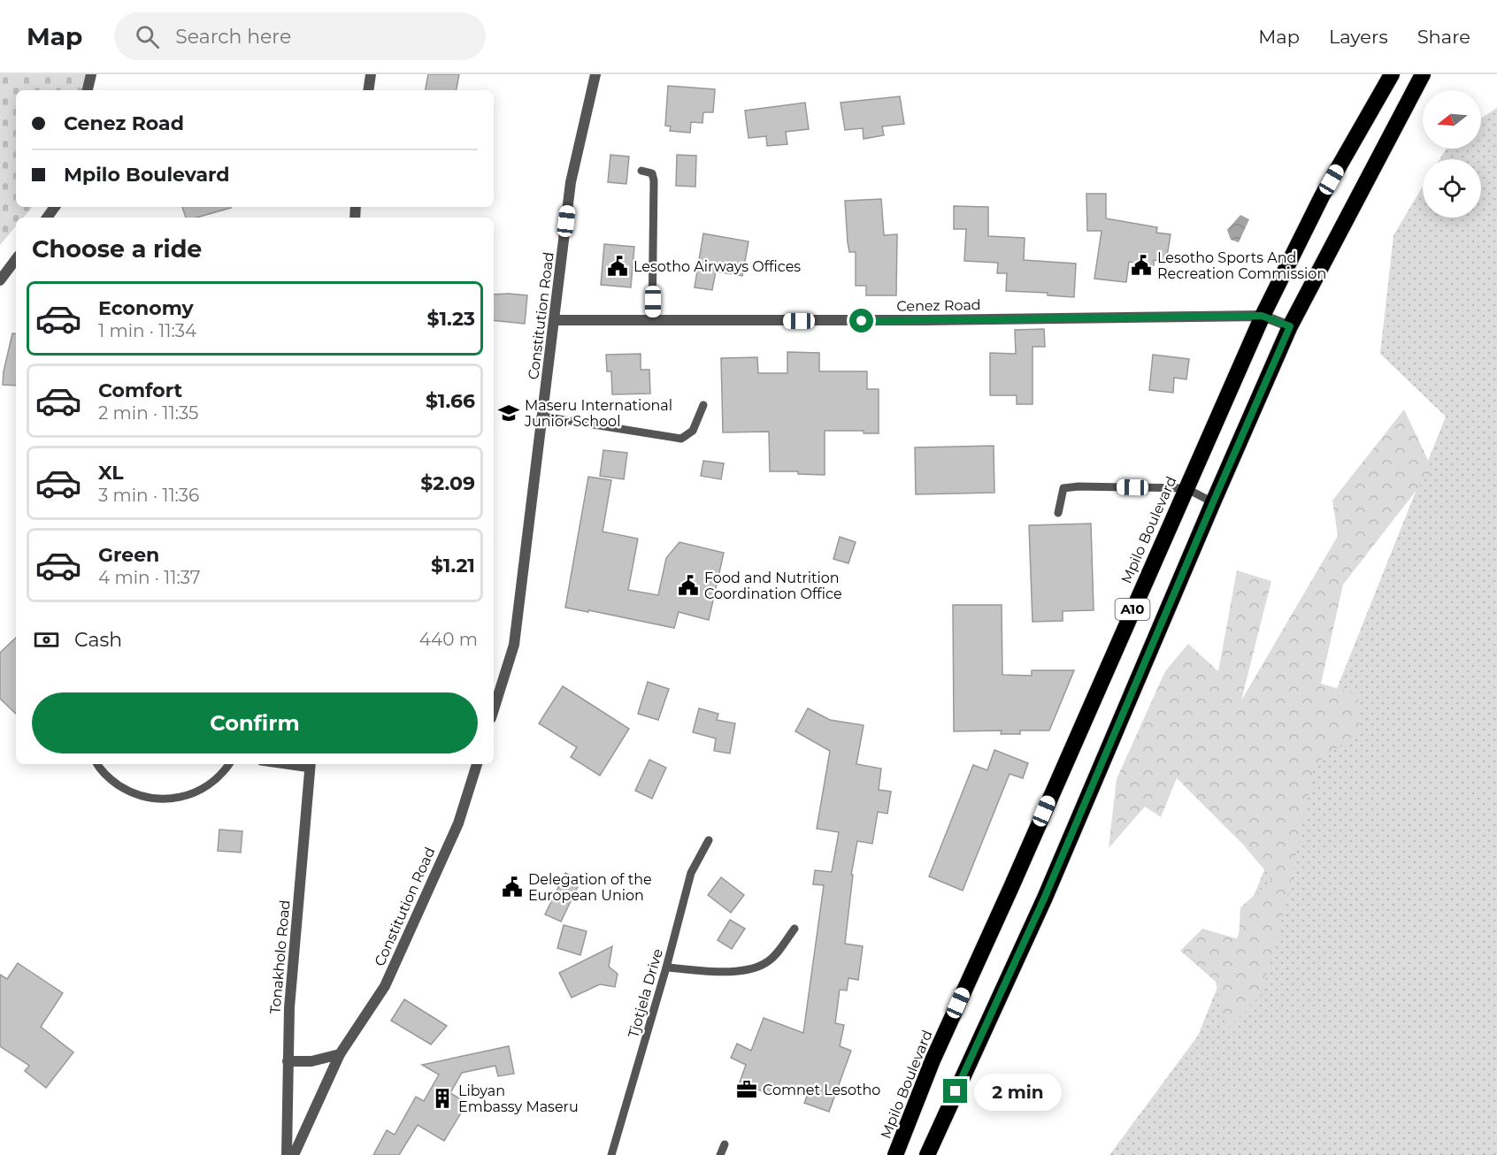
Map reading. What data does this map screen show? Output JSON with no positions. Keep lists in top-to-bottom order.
{
  "streets": {
    "highway": ["Mpilo Boulevard", "A10"],
    "street": ["Cenez Road", "Constitution Road", "Tonakholo Road"],
    "lane": ["Tjotjela Drive"]
  },
  "crossings": [
    ["Cenez Road", "Constitution Road"],
    ["Cenez Road", "Mpilo Boulevard"],
    ["Cenez Road", "A10"]
  ],
  "places": {
    "public building": [
      "Lesotho Sports And Recreation Commission",
      "Lesotho Airways Offices",
      "Food and Nutrition Coordination Office",
      "Delegation of the European Union"
    ],
    "school or university": ["Maseru International Junior School"],
    "office": ["Comnet Lesotho"],
    "building": ["Libyan Embassy Maseru"]
  },
  "north": "left",
  "page": {
    "header": "Map",
    "search": "Search here",
    "nav": ["Map", "Layers", "Share"],
    "banner": ["Cenez Road", "Mpilo Boulevard"],
    "heading": "Choose a ride",
    "list": [
      {
        "name": "Economy",
        "note": "1 min · 11:34",
        "value": "$1.23"
      },
      {
        "name": "Comfort",
        "note": "2 min · 11:35",
        "value": "$1.66"
      },
      {
        "name": "XL",
        "note": "3 min · 11:36",
        "value": "$2.09"
      },
      {
        "name": "Green",
        "note": "4 min · 11:37",
        "value": "$1.21"
      }
    ],
    "pay": ["Cash", "440 m"],
    "buttons": "Confirm",
    "bubble": "2 min"
  }
}
